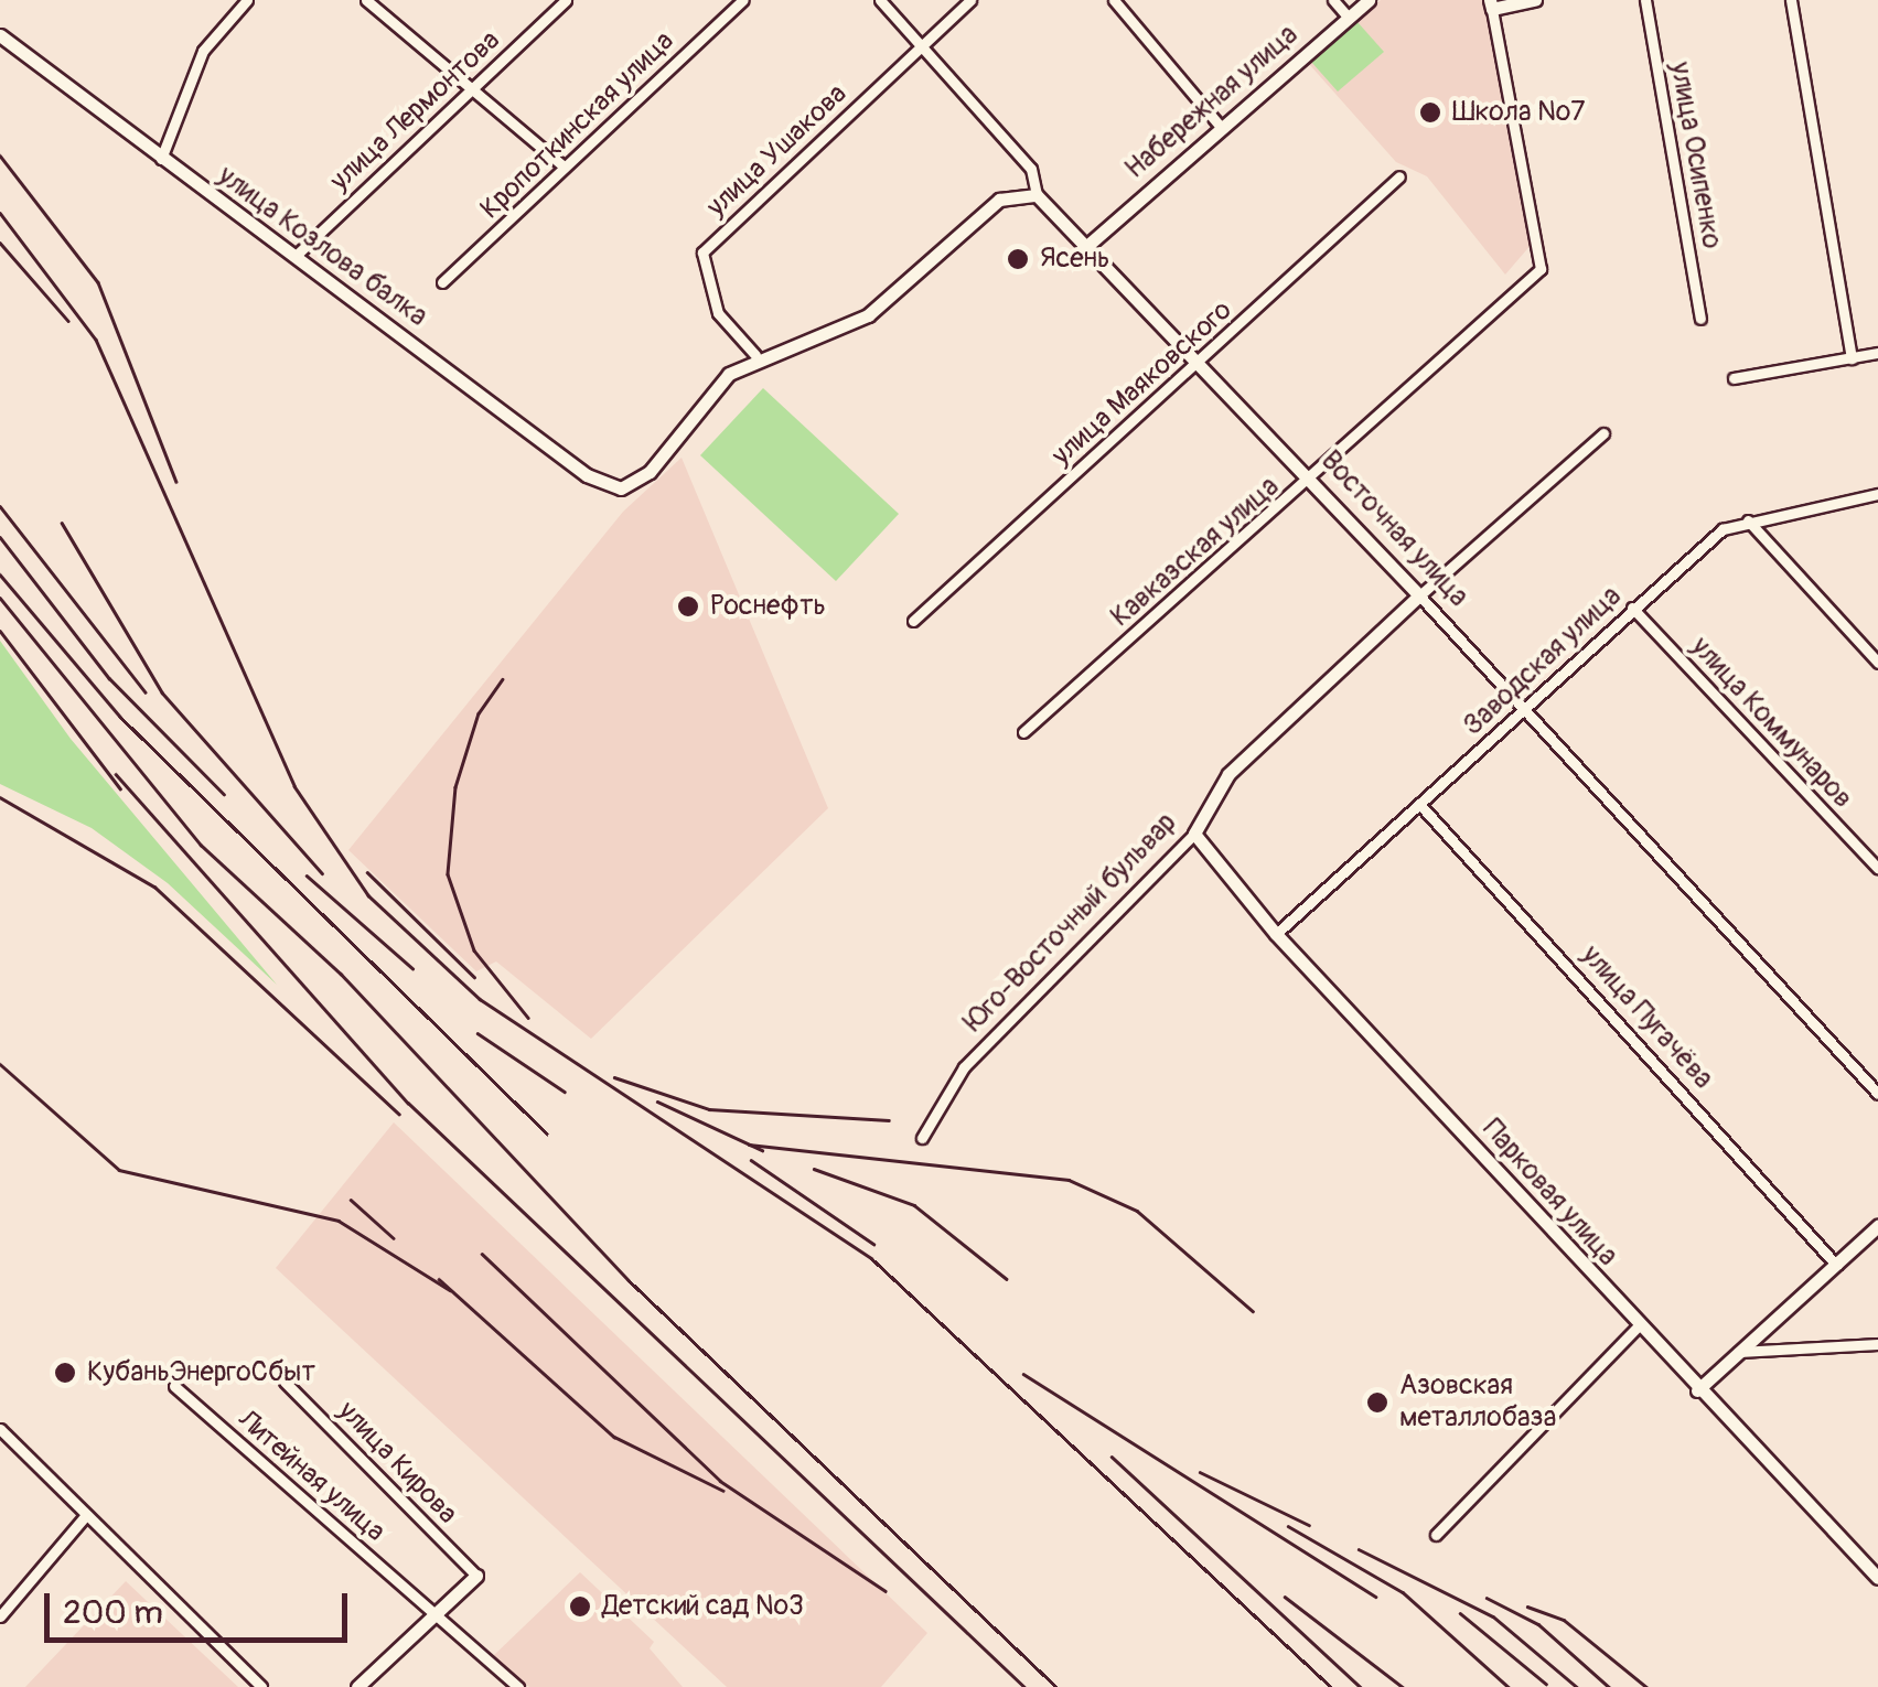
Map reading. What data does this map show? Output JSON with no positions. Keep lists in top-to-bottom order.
{
  "streets": {
    "main road": [
      "Набережная улица",
      "улица Козлова балка",
      "Восточная улица",
      "Юго-Восточный бульвар",
      "Парковая улица"
    ],
    "street": [
      "улица Лермонтова",
      "Кропоткинская улица",
      "улица Ушакова",
      "улица Осипенко",
      "улица Маяковского",
      "Кавказская улица",
      "Заводская улица",
      "улица Коммунаров",
      "улица Пугачёва",
      "улица Кирова",
      "Литейная улица"
    ]
  },
  "crossings": [
    ["Набережная улица", "Восточная улица"],
    ["улица Лермонтова", "улица Козлова балка"],
    ["улица Ушакова", "улица Козлова балка"],
    ["улица Ушакова", "Восточная улица"],
    ["улица Маяковского", "Восточная улица"],
    ["Восточная улица", "Кавказская улица"],
    ["Восточная улица", "Заводская улица"],
    ["Восточная улица", "Юго-Восточный бульвар"],
    ["Заводская улица", "улица Коммунаров"],
    ["Заводская улица", "улица Пугачёва"],
    ["Заводская улица", "Парковая улица"],
    ["Юго-Восточный бульвар", "Парковая улица"]
  ],
  "places": [
    "Школа №7",
    "Ясень",
    "Роснефть",
    "КубаньЭнергоСбыт",
    "Азовская металлобаза",
    "Детский сад №3"
  ],
  "scale_bar": "200 m"
}
